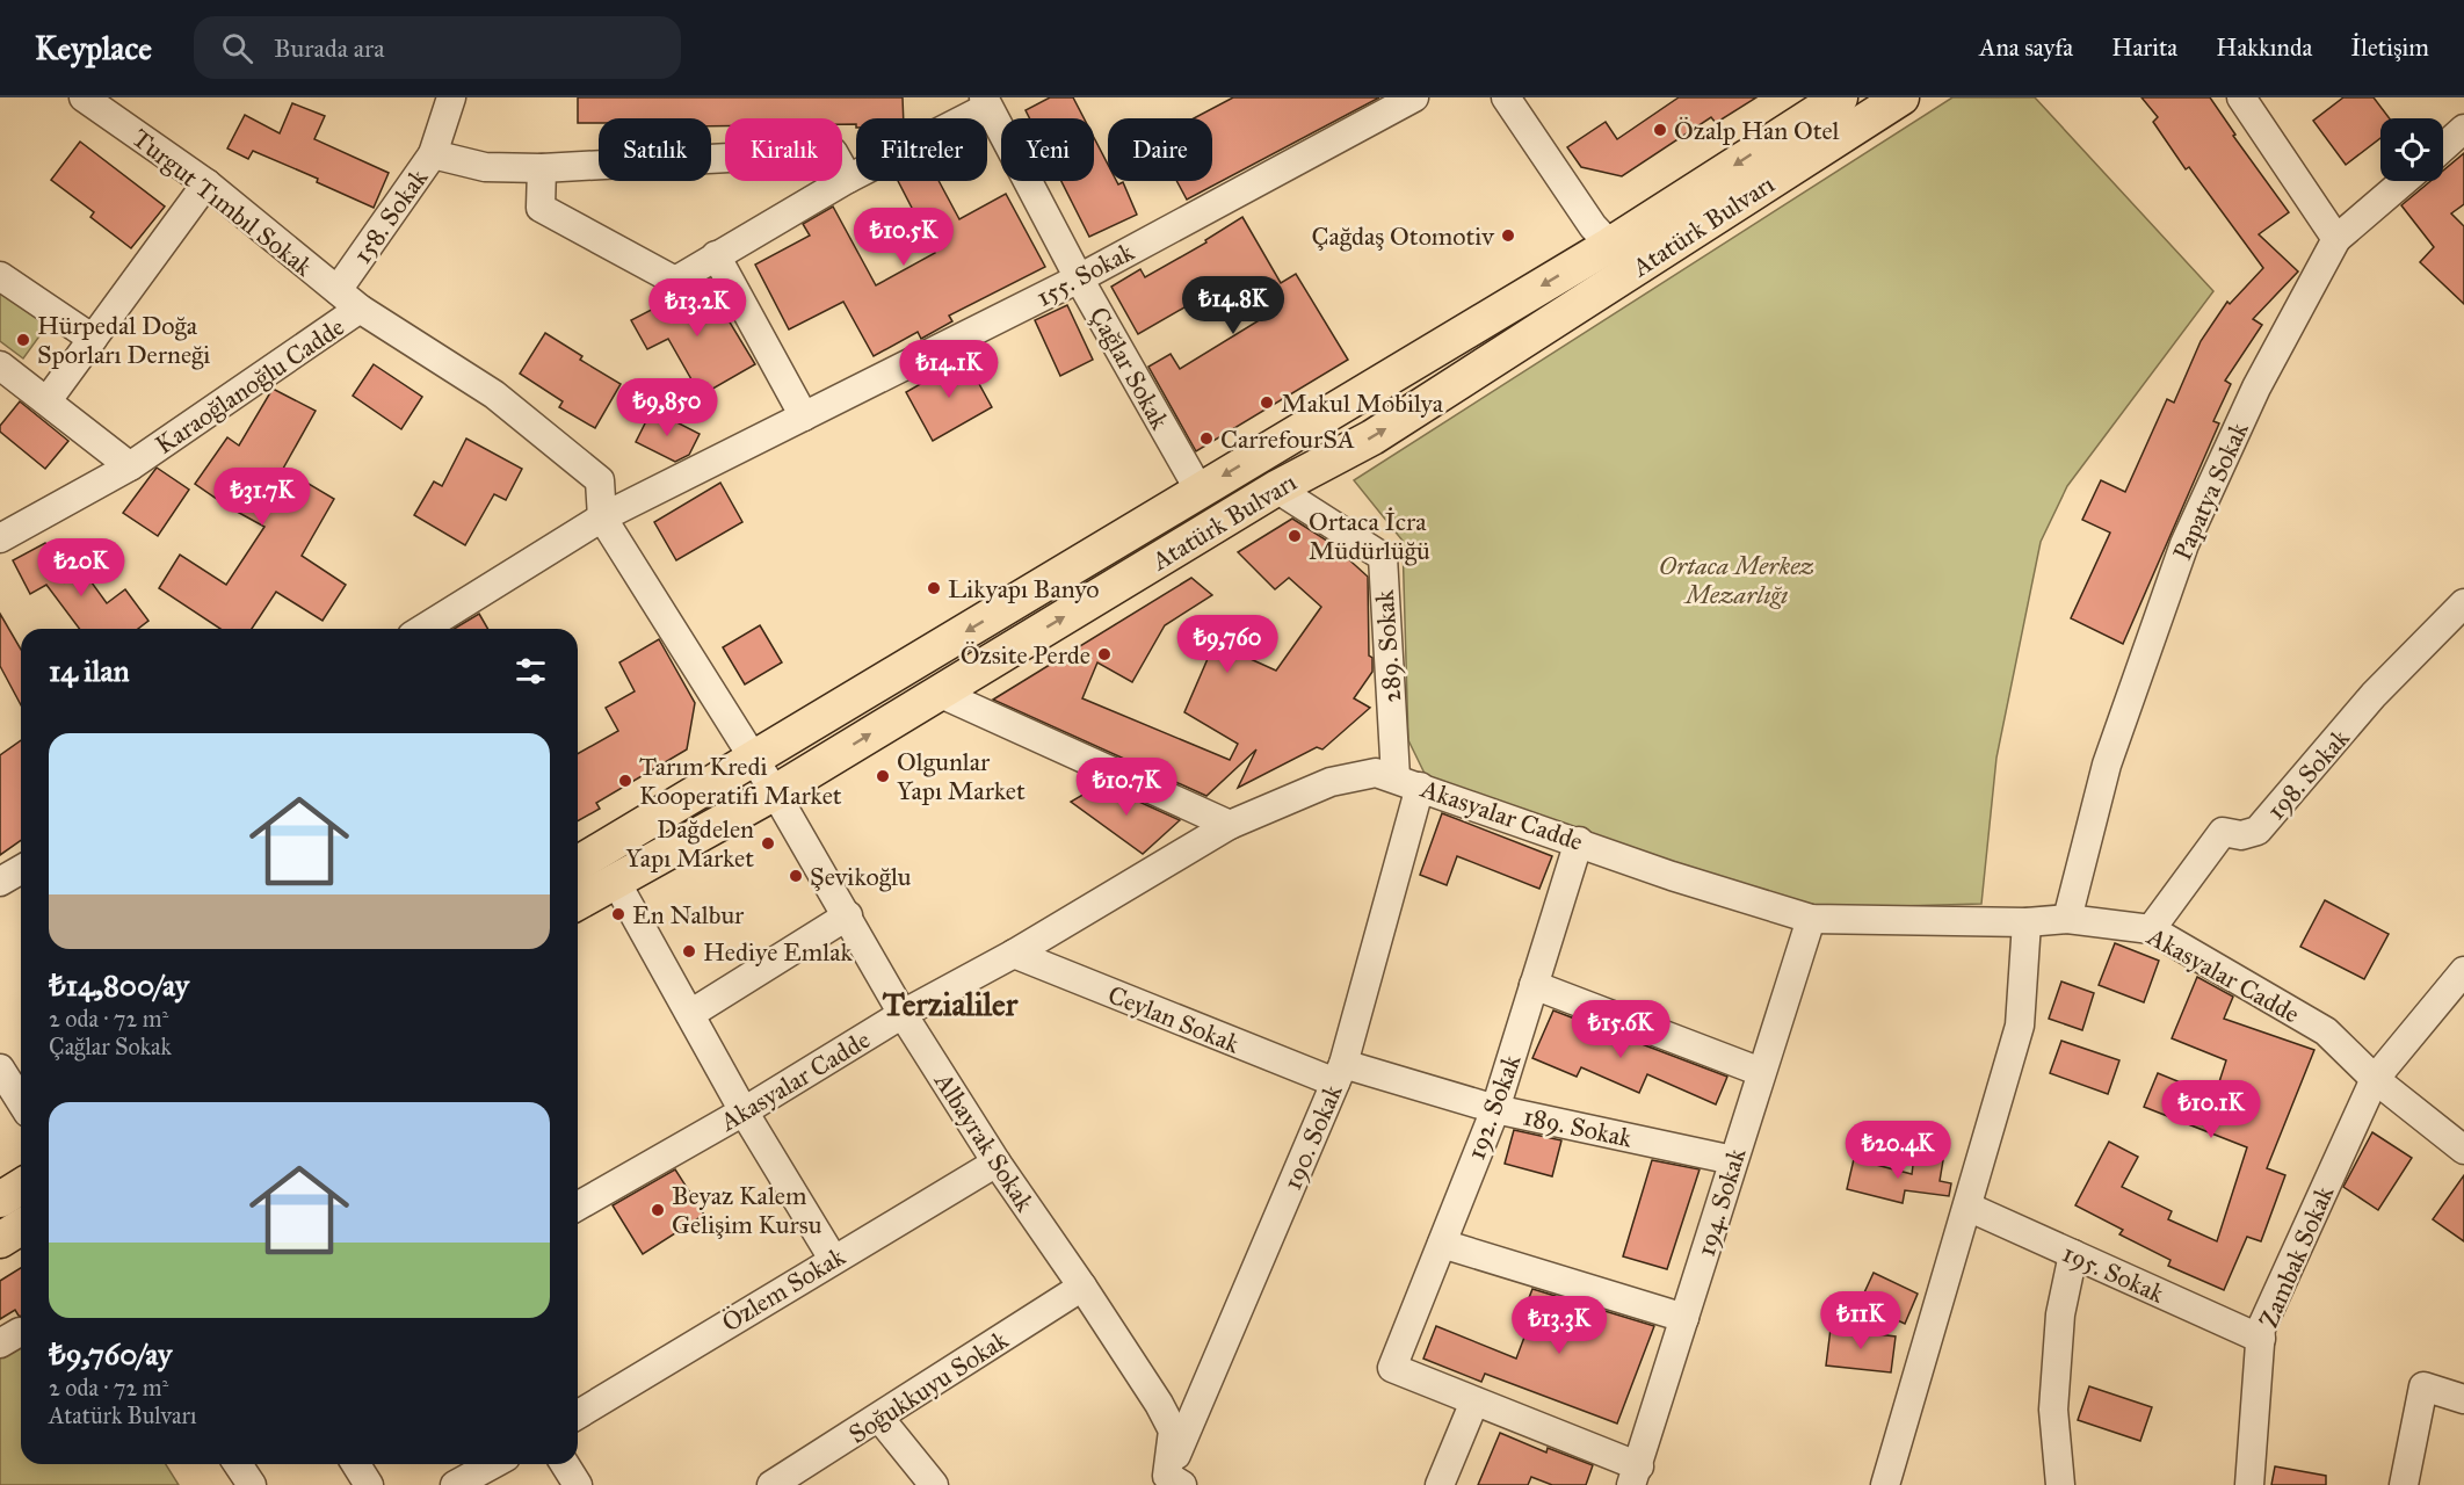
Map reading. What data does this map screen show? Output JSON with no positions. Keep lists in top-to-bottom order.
{
  "streets": {
    "main road": ["Atatürk Bulvarı"],
    "street": [
      "Turgut Tımbıl Sokak",
      "158. Sokak",
      "155. Sokak",
      "Çağlar Sokak",
      "Karaoğlanoğlu Cadde",
      "Papatya Sokak",
      "289. Sokak",
      "198. Sokak",
      "Akasyalar Cadde",
      "Ceylan Sokak",
      "192. Sokak",
      "189. Sokak",
      "190. Sokak",
      "Albayrak Sokak",
      "194. Sokak",
      "Zambak Sokak",
      "195. Sokak",
      "Özlem Sokak",
      "Soğukkuyu Sokak"
    ]
  },
  "crossings": [
    ["Turgut Tımbıl Sokak", "158. Sokak"],
    ["Turgut Tımbıl Sokak", "Karaoğlanoğlu Cadde"],
    ["Atatürk Bulvarı", "Çağlar Sokak"],
    ["Atatürk Bulvarı", "Karaoğlanoğlu Cadde"],
    ["Atatürk Bulvarı", "289. Sokak"],
    ["Atatürk Bulvarı", "Albayrak Sokak"],
    ["155. Sokak", "Çağlar Sokak"],
    ["155. Sokak", "Karaoğlanoğlu Cadde"],
    ["Karaoğlanoğlu Cadde", "Albayrak Sokak"],
    ["Papatya Sokak", "Akasyalar Cadde"],
    ["289. Sokak", "Akasyalar Cadde"],
    ["289. Sokak", "190. Sokak"],
    ["198. Sokak", "Akasyalar Cadde"],
    ["Akasyalar Cadde", "Ceylan Sokak"],
    ["Akasyalar Cadde", "192. Sokak"],
    ["Akasyalar Cadde", "190. Sokak"],
    ["Akasyalar Cadde", "Albayrak Sokak"],
    ["Akasyalar Cadde", "194. Sokak"],
    ["Akasyalar Cadde", "Zambak Sokak"],
    ["Ceylan Sokak", "189. Sokak"],
    ["Ceylan Sokak", "190. Sokak"],
    ["192. Sokak", "189. Sokak"],
    ["189. Sokak", "190. Sokak"],
    ["189. Sokak", "194. Sokak"],
    ["190. Sokak", "Albayrak Sokak"],
    ["Albayrak Sokak", "Özlem Sokak"],
    ["Albayrak Sokak", "Soğukkuyu Sokak"],
    ["Zambak Sokak", "195. Sokak"]
  ],
  "districts": ["Terzialiler"],
  "parks": ["Ortaca Merkez Mezarlığı"],
  "places": [
    "Özalp Han Otel",
    "Çağdaş Otomotiv",
    "Hürpedal Doğa Sporları Derneği",
    "Makul Mobilya",
    "CarrefourSA",
    "Ortaca İcra Müdürlüğü",
    "Likyapı Banyo",
    "Özsite Perde",
    "Olgunlar Yapı Market",
    "Tarım Kredi Kooperatifi Market",
    "Dağdelen Yapı Market",
    "Şevikoğlu",
    "En Nalbur",
    "Hediye Emlak",
    "Beyaz Kalem Gelişim Kursu"
  ],
  "page": {
    "header": "Keyplace",
    "search": "Burada ara",
    "nav": [
      "Ana sayfa",
      "Harita",
      "Hakkında",
      "İletişim"
    ],
    "chip": [
      "Satılık",
      "Kiralık",
      "Filtreler",
      "Yeni",
      "Daire"
    ],
    "price": [
      "₺10.5K",
      "₺14.8K",
      "₺13.2K",
      "₺14.1K",
      "₺9,850",
      "₺31.7K",
      "₺20K",
      "₺9,760",
      "₺10.7K",
      "₺15.6K",
      "₺10.1K",
      "₺20.4K",
      "₺11K",
      "₺13.3K"
    ],
    "heading": "14 ilan",
    "list": [
      {
        "name": "₺14,800/ay",
        "note": "2 oda · 72 m² · Çağlar Sokak"
      },
      {
        "name": "₺9,760/ay",
        "note": "2 oda · 72 m² · Atatürk Bulvarı"
      }
    ]
  }
}
